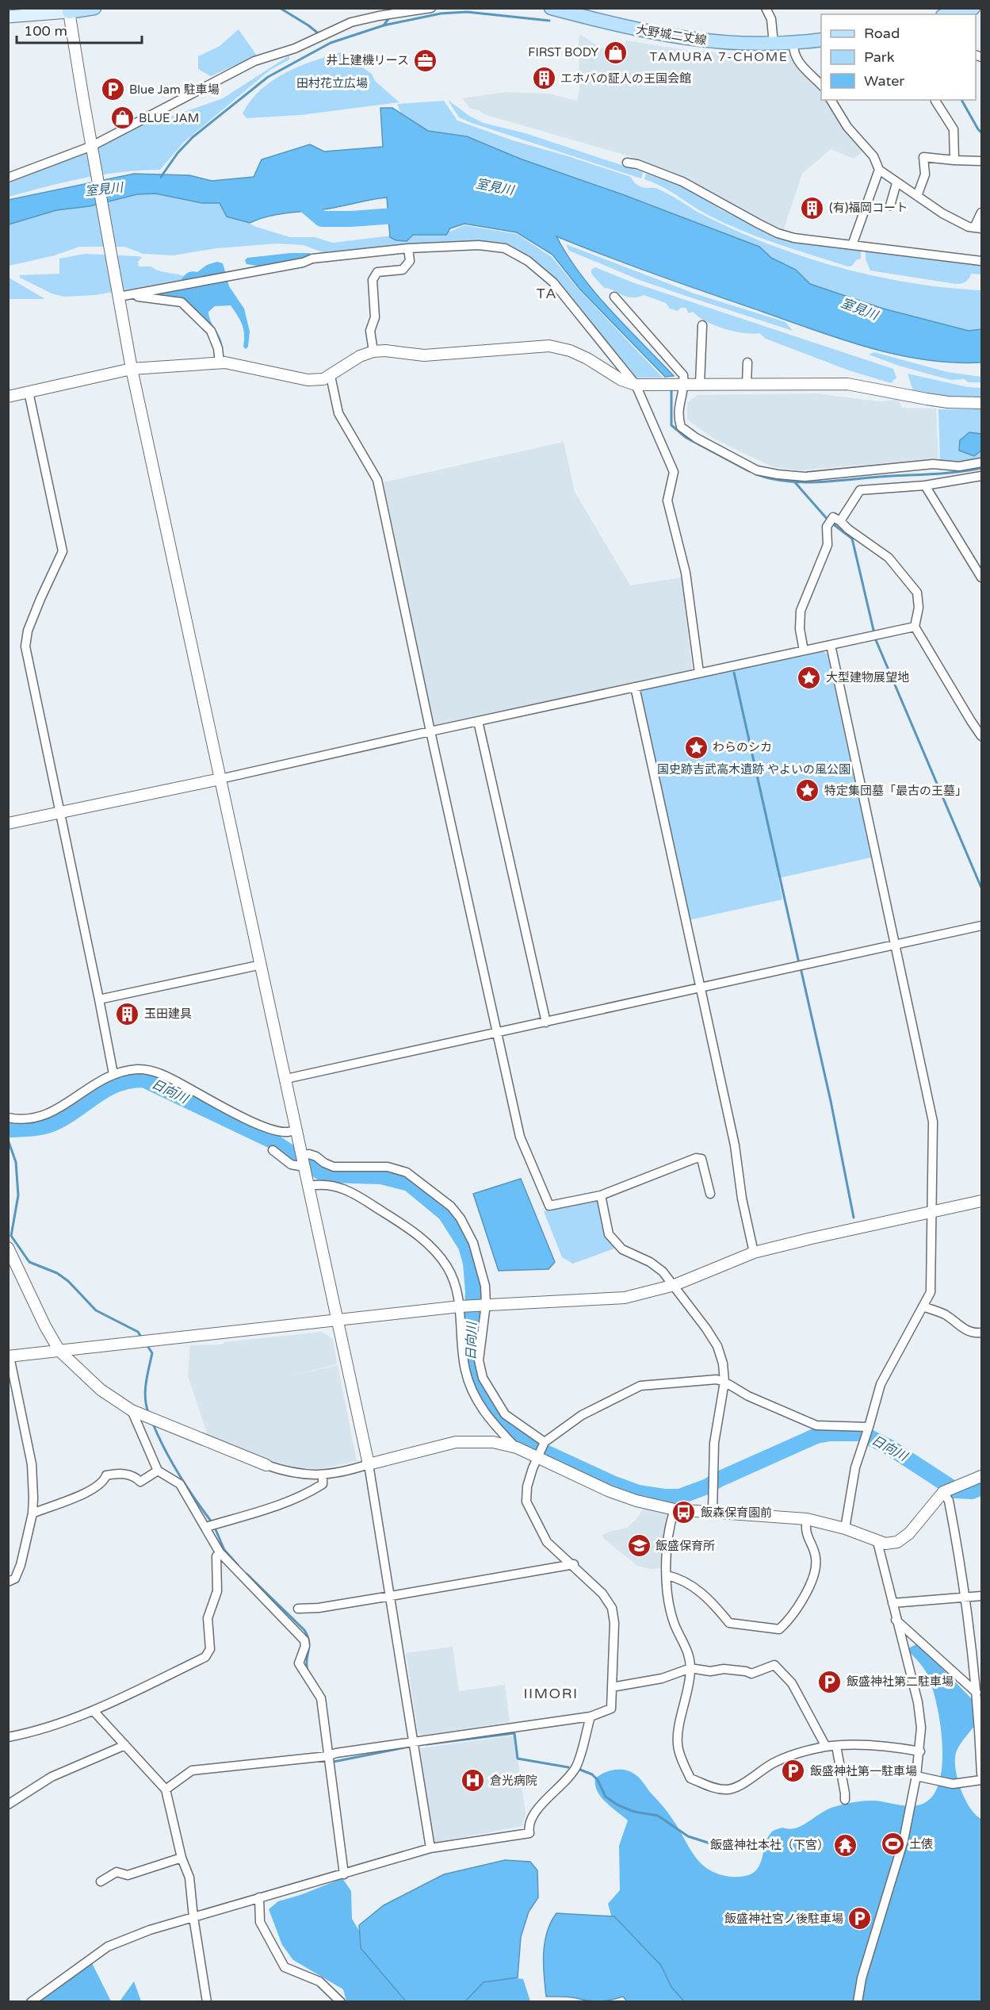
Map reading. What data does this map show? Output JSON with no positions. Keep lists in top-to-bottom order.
{
  "streets": {
    "main road": ["大野城二丈線"]
  },
  "districts": ["TAMURA 7-CHOME", "TA", "IIMORI"],
  "water": ["室見川", "日向川"],
  "parks": ["田村花立広場", "国史跡吉武高木遺跡 やよいの風公園"],
  "places": {
    "shop": ["FIRST BODY", "BLUE JAM"],
    "office": ["井上建機リース"],
    "building": ["エホバの証人の王国会館", "(有)福岡コート", "玉田建具"],
    "parking": [
      "Blue Jam 駐車場",
      "飯盛神社第二駐車場",
      "飯盛神社第一駐車場",
      "飯盛神社宮ノ後駐車場"
    ],
    "place": ["大型建物展望地", "わらのシカ", "特定集団墓「最古の王墓」"],
    "bus stop": ["飯森保育園前"],
    "school or university": ["飯盛保育所"],
    "hospital": ["倉光病院"],
    "sports": ["土俵"],
    "temple": ["飯盛神社本社（下宮）"]
  },
  "legend": ["Road", "Park", "Water"],
  "scale_bar": "100 m"
}
